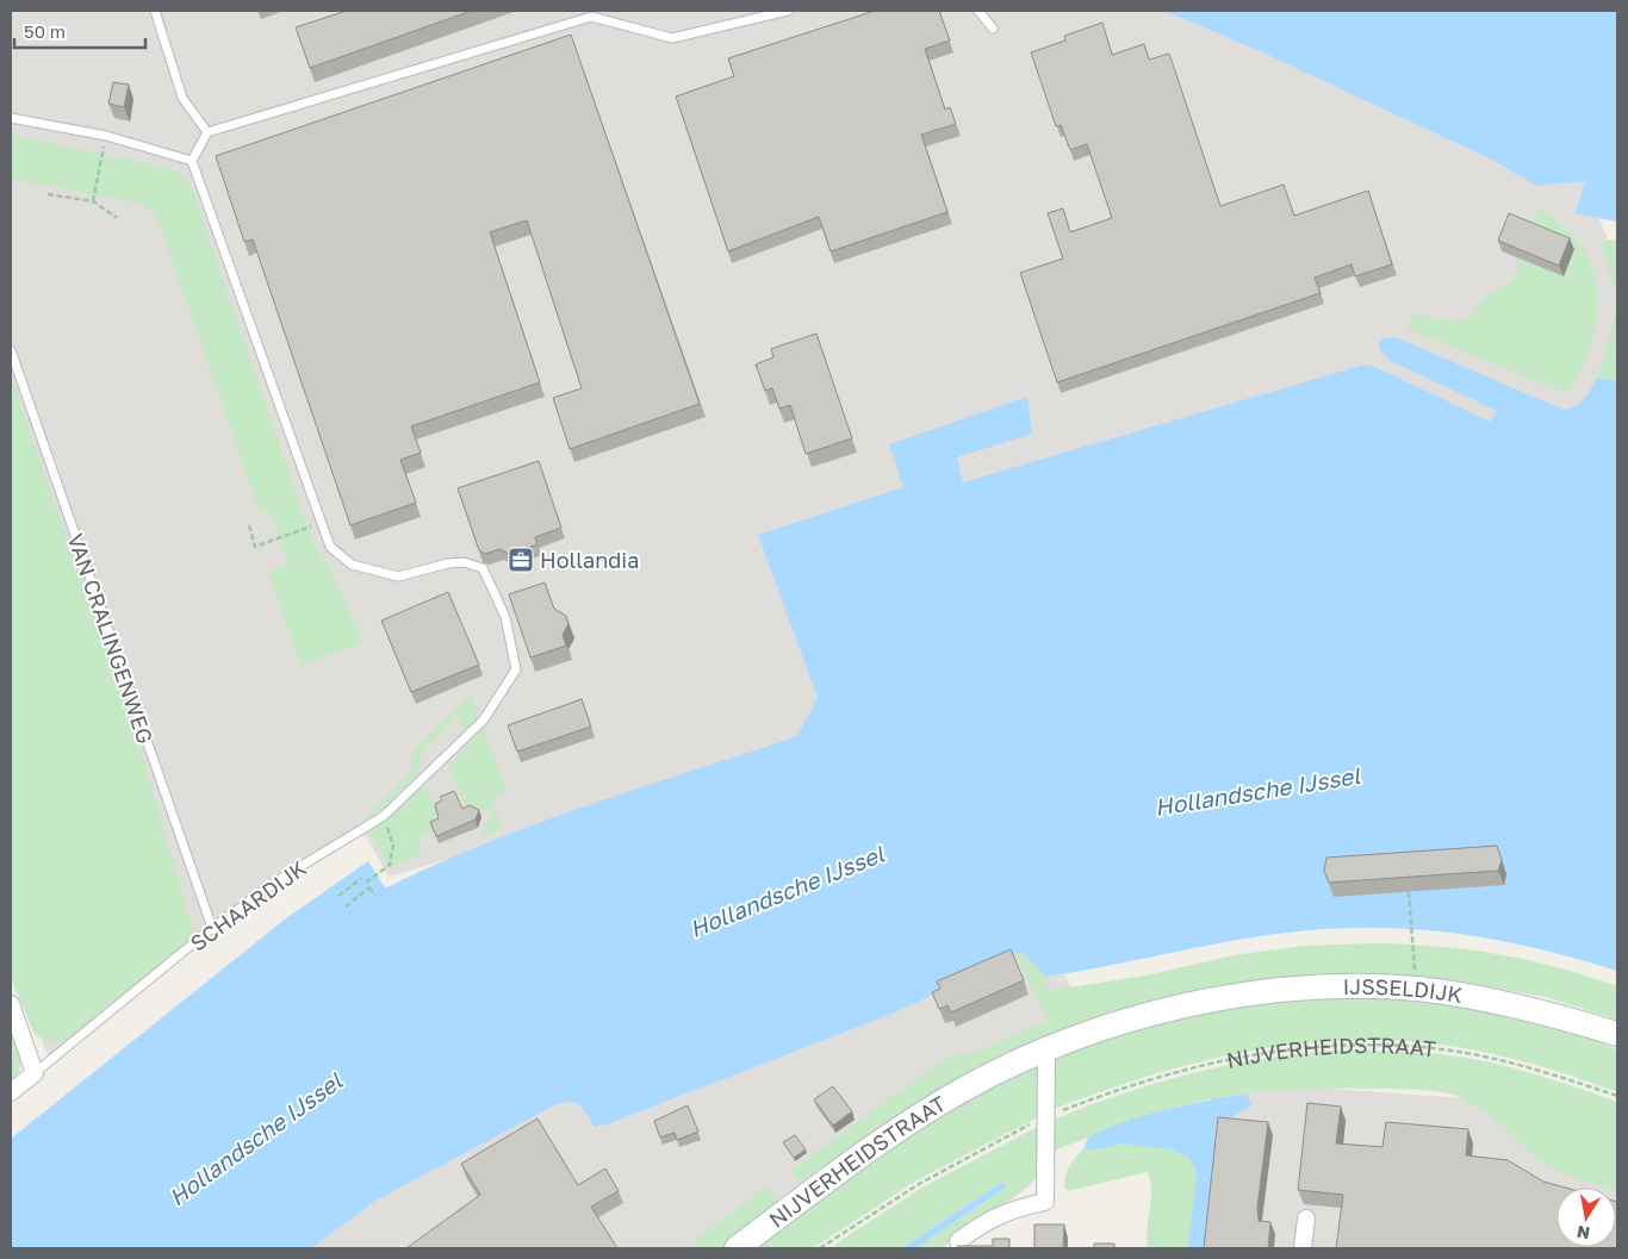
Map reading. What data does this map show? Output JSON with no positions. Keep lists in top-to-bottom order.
{
  "streets": {
    "street": ["SCHAARDIJK", "IJSSELDIJK", "NIJVERHEIDSTRAAT"],
    "lane": ["VAN CRALINGENWEG"]
  },
  "crossings": [
    ["VAN CRALINGENWEG", "SCHAARDIJK"],
    ["IJSSELDIJK", "NIJVERHEIDSTRAAT"]
  ],
  "water": ["Hollandsche IJssel"],
  "places": {
    "office": ["Hollandia"]
  },
  "scale_bar": "50 m",
  "north": "bottom"
}
